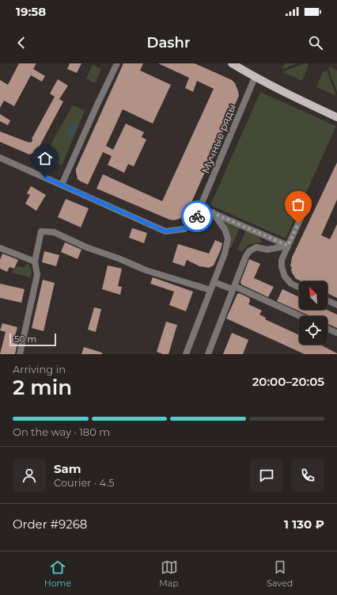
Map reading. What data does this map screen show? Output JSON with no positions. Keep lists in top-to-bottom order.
{
  "streets": {
    "street": ["Мучные ряды"]
  },
  "scale_bar": "50 m",
  "north": "top left",
  "page": {
    "status": "19:58",
    "header": "Dashr",
    "scale": "50 m",
    "heading": ["2 min", "Arriving in", "20:00–20:05"],
    "panel": [
      "Sam",
      "Courier · 4.5",
      "Order #9268",
      "1 130 ₽"
    ],
    "bar": "On the way · 180 m",
    "tabs": ["Home", "Map", "Saved"]
  }
}
